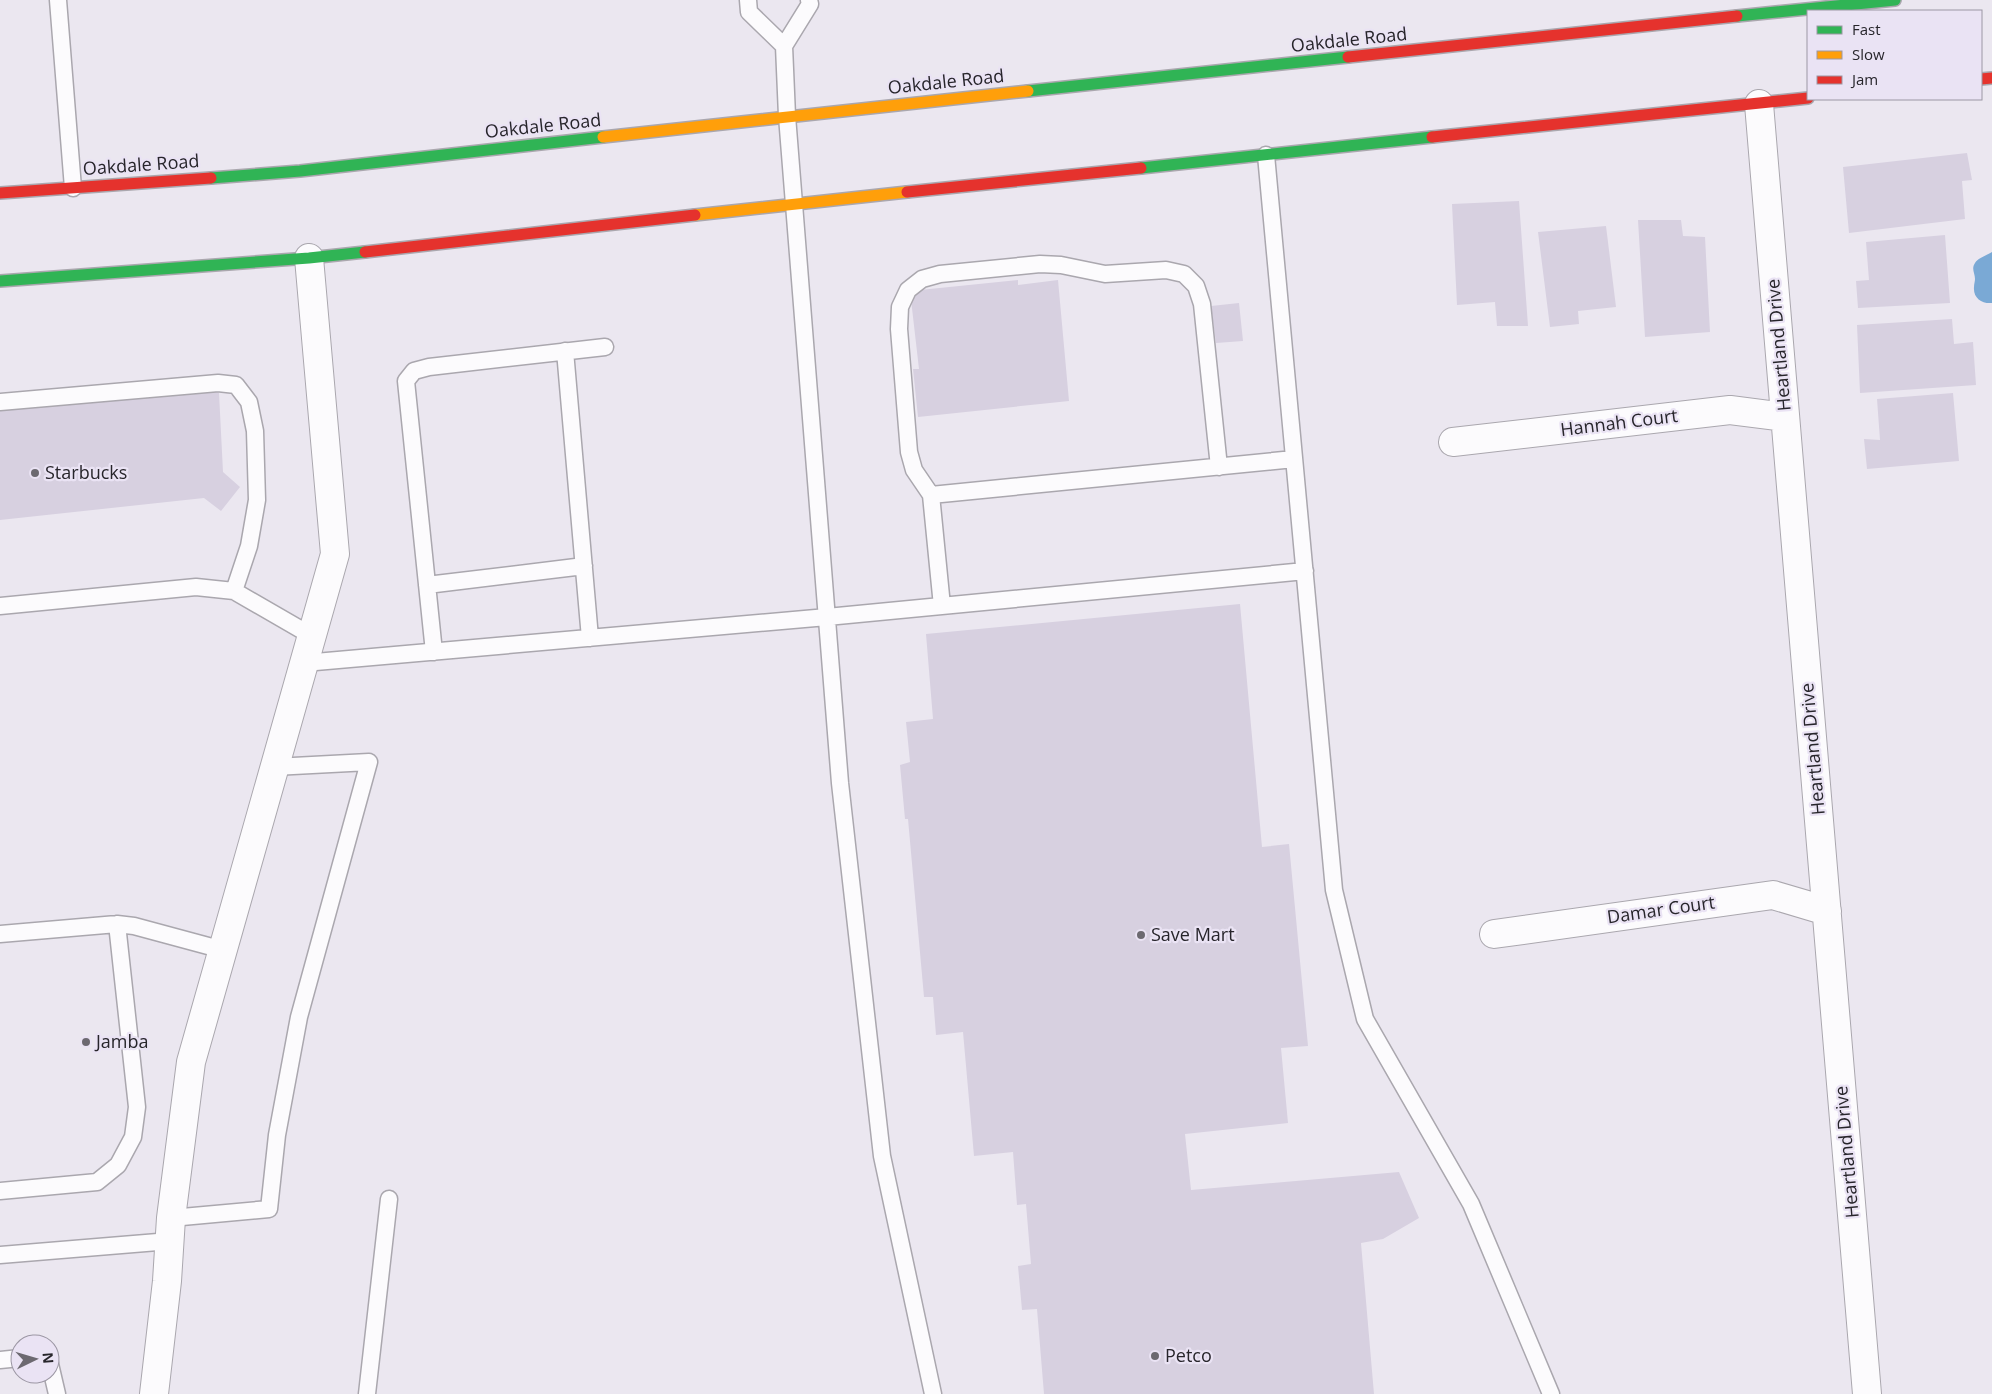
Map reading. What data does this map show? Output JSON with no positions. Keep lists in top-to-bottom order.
{
  "streets": {
    "main road": ["Oakdale Road"],
    "street": ["Heartland Drive", "Hannah Court", "Damar Court"]
  },
  "crossings": [
    ["Heartland Drive", "Hannah Court"],
    ["Heartland Drive", "Damar Court"]
  ],
  "places": [
    "Starbucks",
    "Save Mart",
    "Jamba",
    "Petco"
  ],
  "legend": ["Fast", "Slow", "Jam"],
  "north": "right"
}
